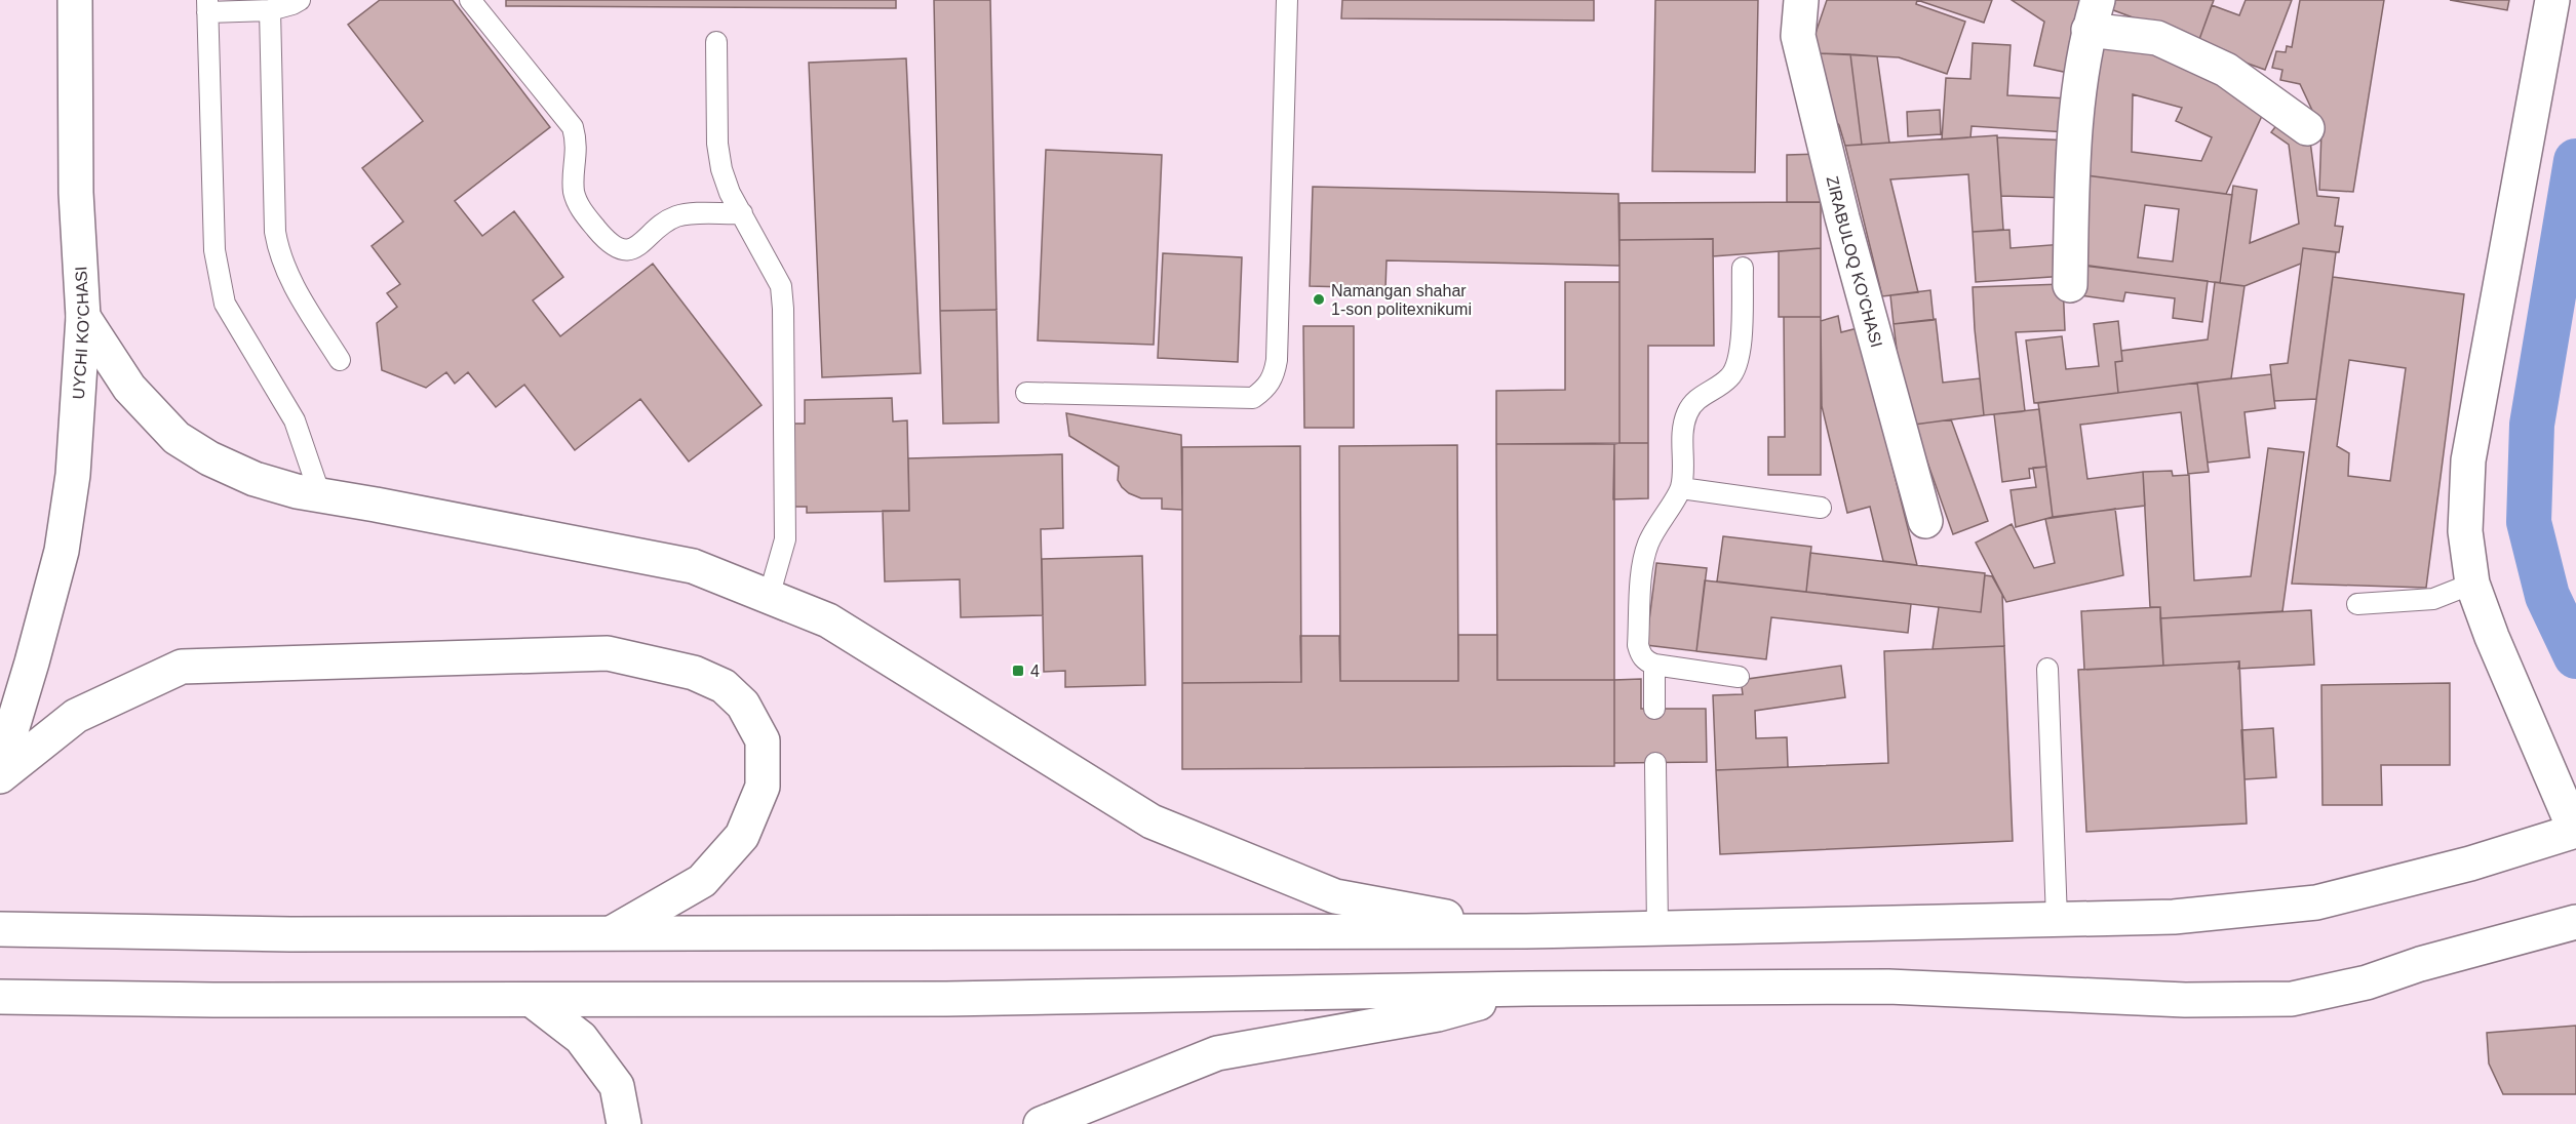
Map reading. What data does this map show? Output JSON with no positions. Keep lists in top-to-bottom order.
{
  "streets": {
    "main road": ["ZIRABULOQ KO'CHASI", "UYCHI KO’CHASI"]
  },
  "places": {
    "other": ["Namangan shahar 1-son politexnikumi"],
    "transit": ["4"]
  }
}
